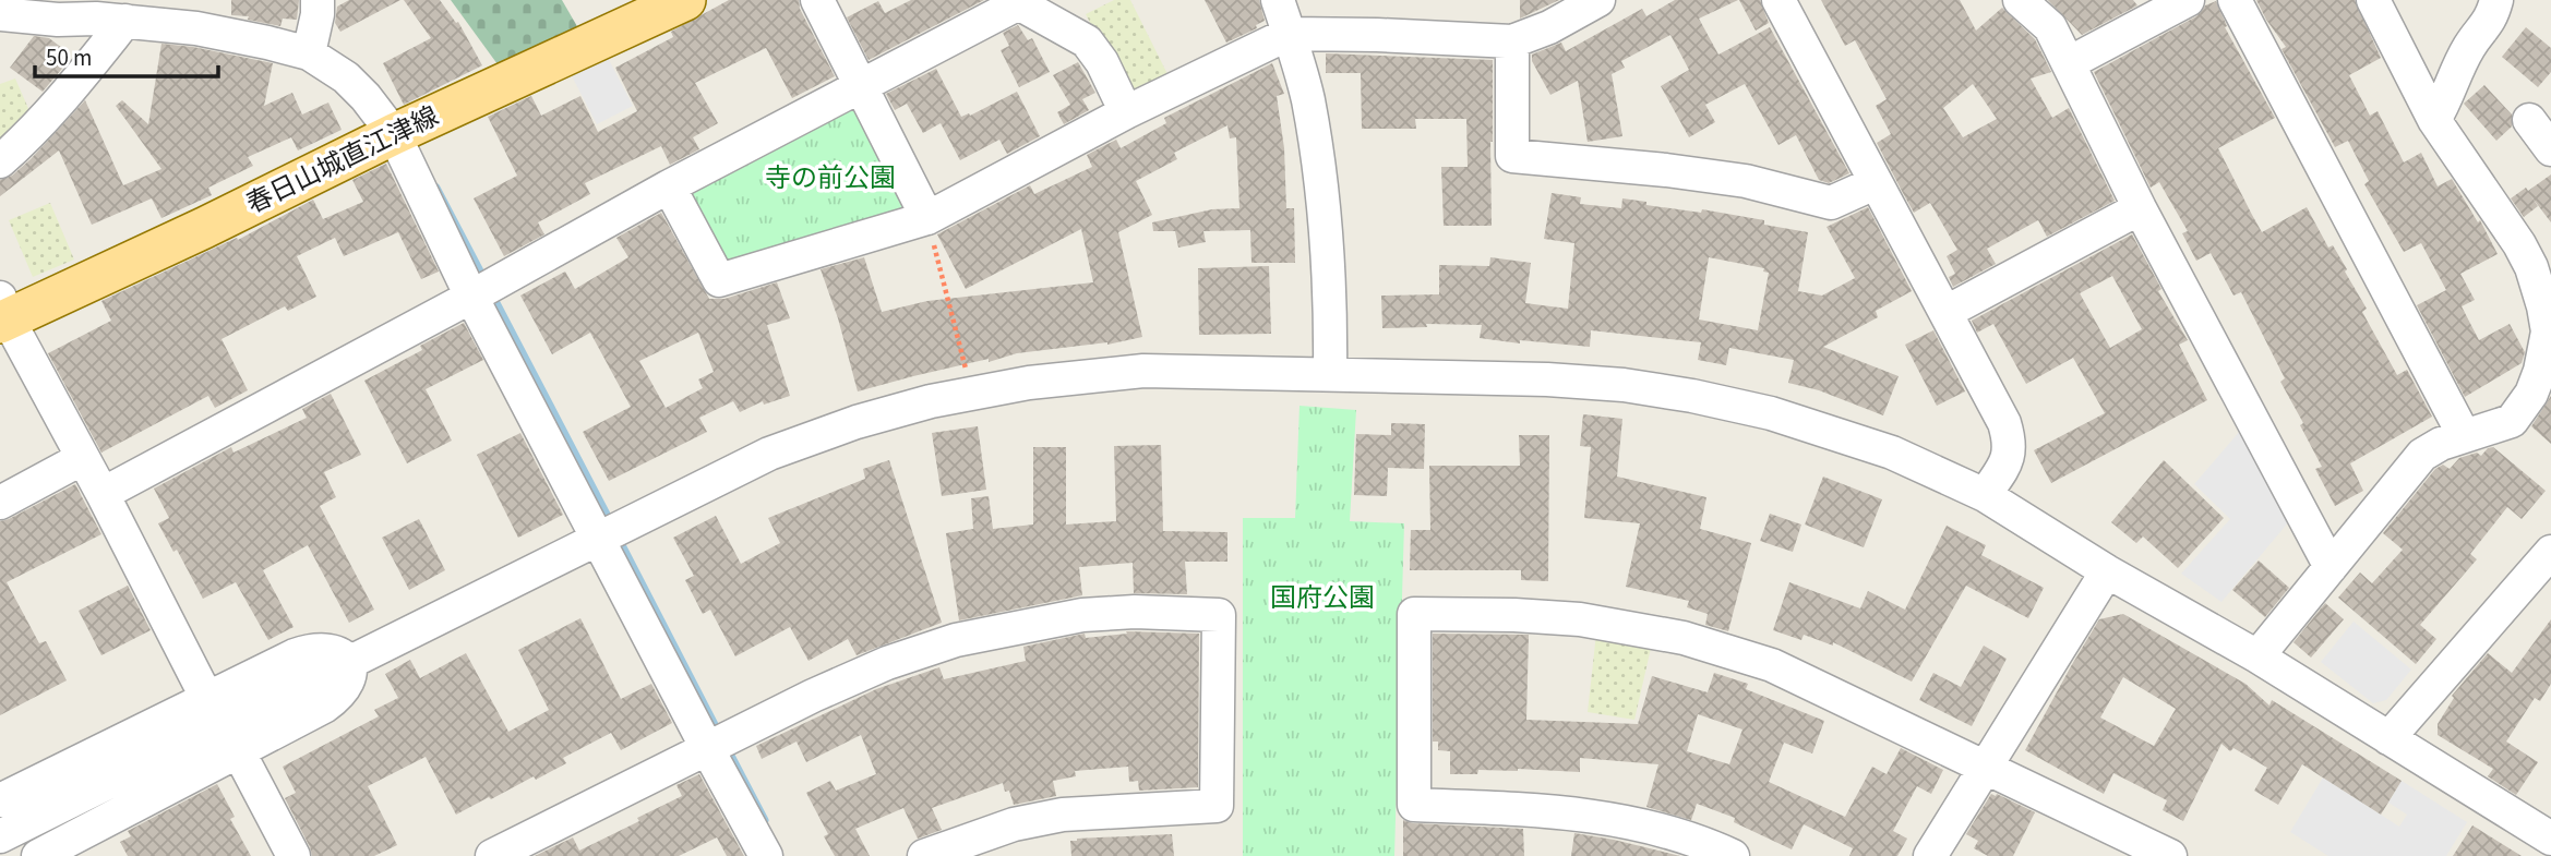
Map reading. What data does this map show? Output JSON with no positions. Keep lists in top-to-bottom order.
{
  "streets": {
    "main road": ["春日山城直江津線"]
  },
  "parks": ["寺の前公園", "国府公園"],
  "scale_bar": "50 m"
}
